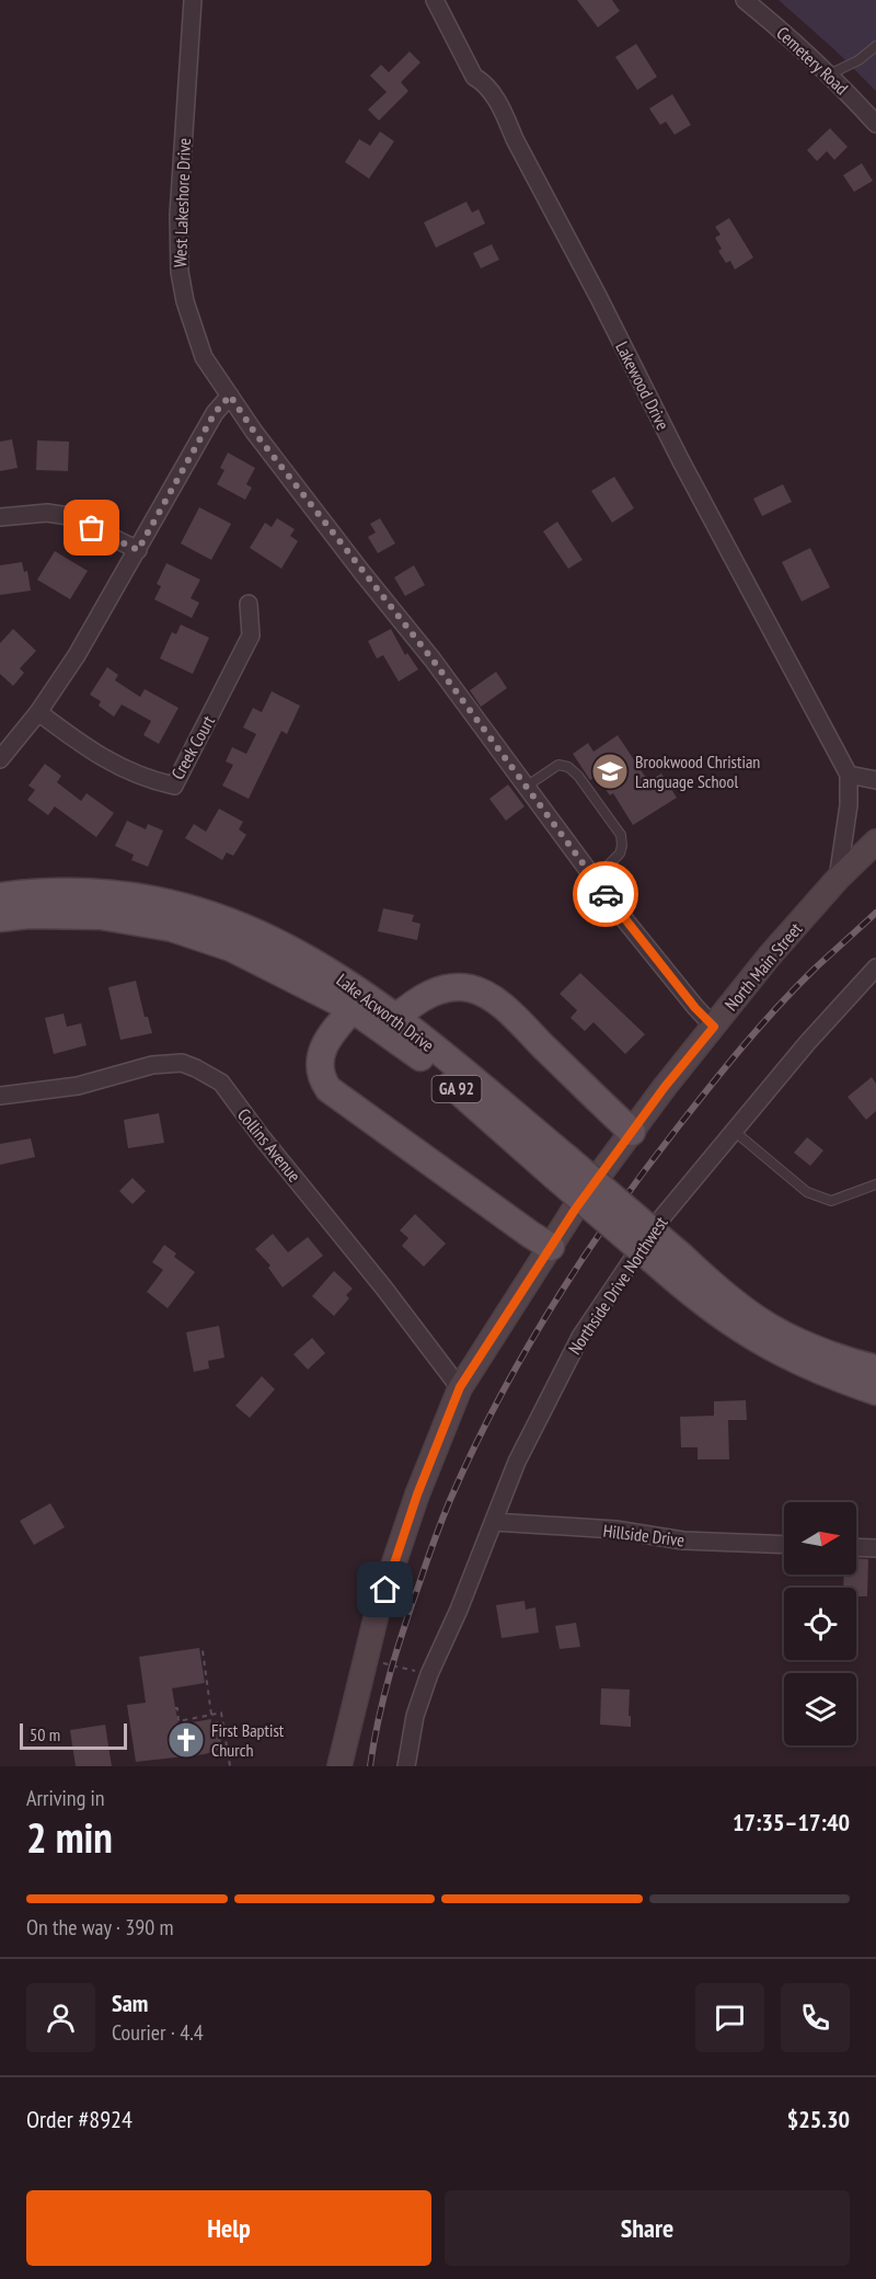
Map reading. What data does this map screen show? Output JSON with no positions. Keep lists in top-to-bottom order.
{
  "streets": {
    "main road": ["North Main Street", "Lake Acworth Drive", "GA 92"],
    "street": [
      "Cemetery Road",
      "West Lakeshore Drive",
      "Lakewood Drive",
      "Creek Court",
      "Collins Avenue",
      "Northside Drive Northwest",
      "Hillside Drive"
    ]
  },
  "crossings": [
    ["West Lakeshore Drive", "North Main Street"],
    ["Lakewood Drive", "North Main Street"],
    ["North Main Street", "Collins Avenue"],
    ["Northside Drive Northwest", "Hillside Drive"]
  ],
  "places": {
    "school or university": ["Brookwood Christian Language School"],
    "church": ["First Baptist Church"]
  },
  "scale_bar": "50 m",
  "north": "right",
  "page": {
    "scale": "50 m",
    "heading": ["2 min", "Arriving in", "17:35–17:40"],
    "panel": [
      "Sam",
      "Courier · 4.4",
      "Order #8924",
      "$25.30"
    ],
    "bar": "On the way · 390 m",
    "buttons": ["Help", "Share"]
  }
}
